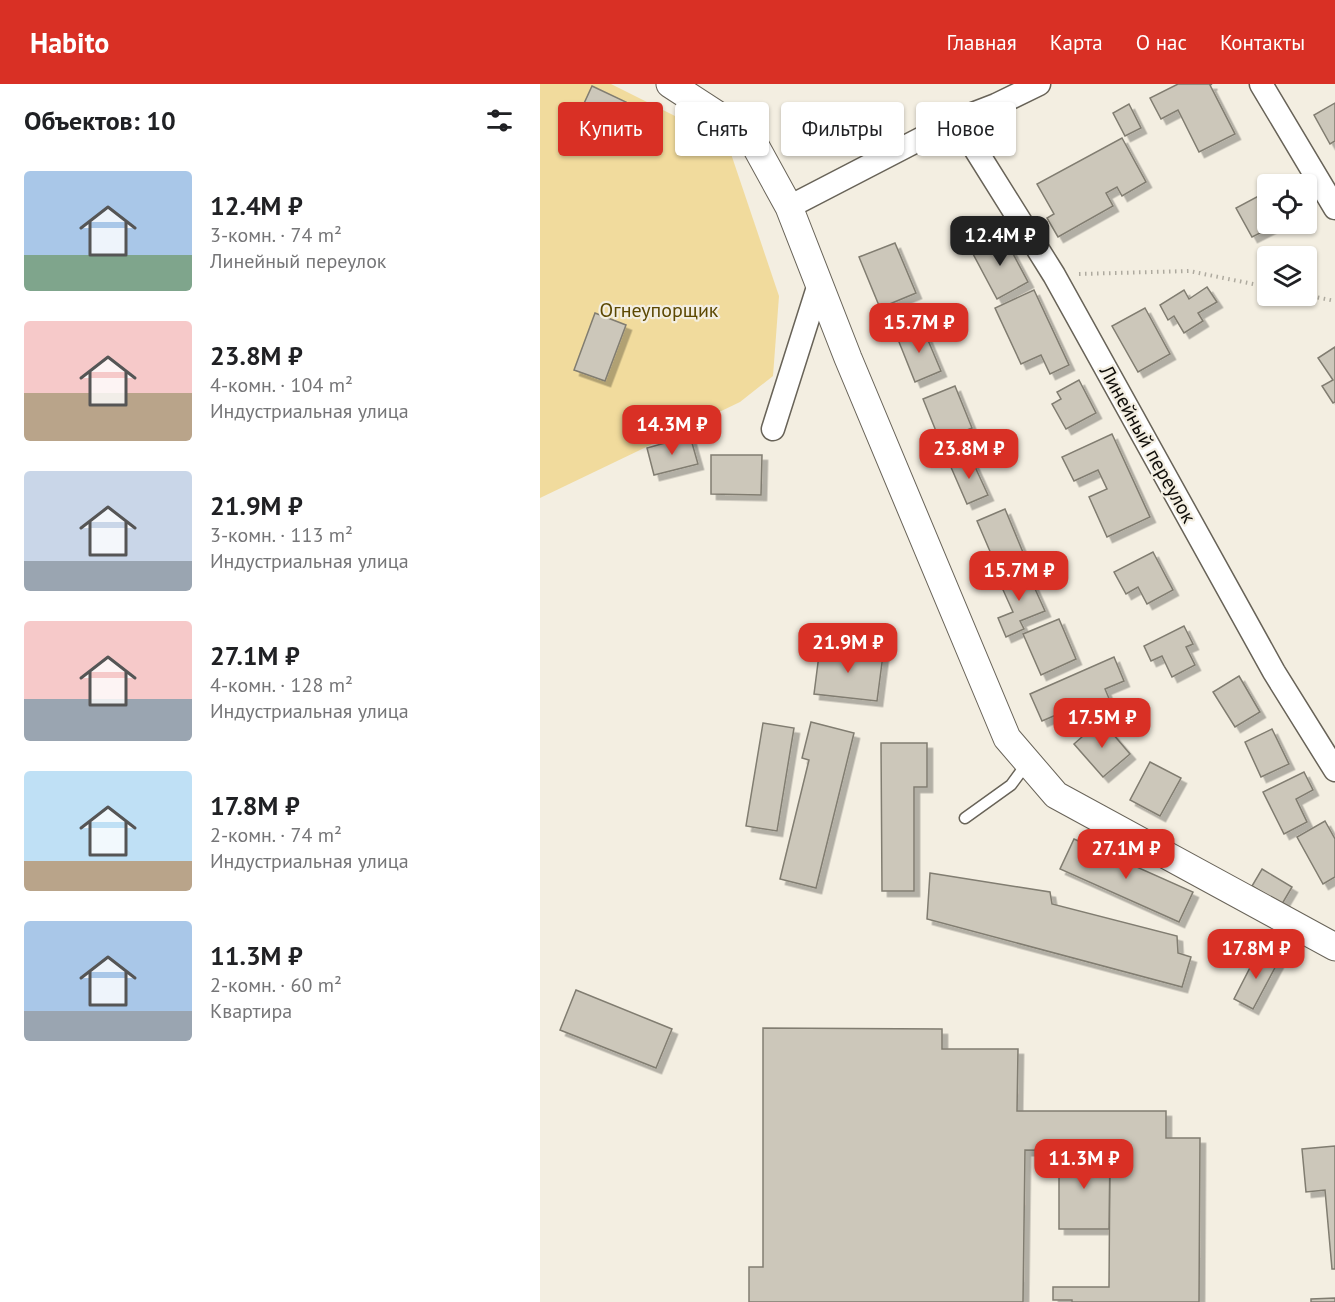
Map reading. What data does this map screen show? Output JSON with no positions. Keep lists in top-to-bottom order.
{
  "streets": {
    "street": ["Линейный переулок"]
  },
  "parks": ["Огнеупорщик"],
  "page": {
    "header": "Habito",
    "nav": [
      "Главная",
      "Карта",
      "О нас",
      "Контакты"
    ],
    "heading": "Объектов: 10",
    "chip": [
      "Купить",
      "Снять",
      "Фильтры",
      "Новое"
    ],
    "list": [
      {
        "name": "12.4M ₽",
        "note": "3-комн. · 74 m² · Линейный переулок"
      },
      {
        "name": "23.8M ₽",
        "note": "4-комн. · 104 m² · Индустриальная улица"
      },
      {
        "name": "21.9M ₽",
        "note": "3-комн. · 113 m² · Индустриальная улица"
      },
      {
        "name": "27.1M ₽",
        "note": "4-комн. · 128 m² · Индустриальная улица"
      },
      {
        "name": "17.8M ₽",
        "note": "2-комн. · 74 m² · Индустриальная улица"
      },
      {
        "name": "11.3M ₽",
        "note": "2-комн. · 60 m² · Квартира"
      }
    ],
    "price": [
      "12.4M ₽",
      "15.7M ₽",
      "14.3M ₽",
      "23.8M ₽",
      "15.7M ₽",
      "21.9M ₽",
      "17.5M ₽",
      "27.1M ₽",
      "17.8M ₽",
      "11.3M ₽"
    ]
  }
}
